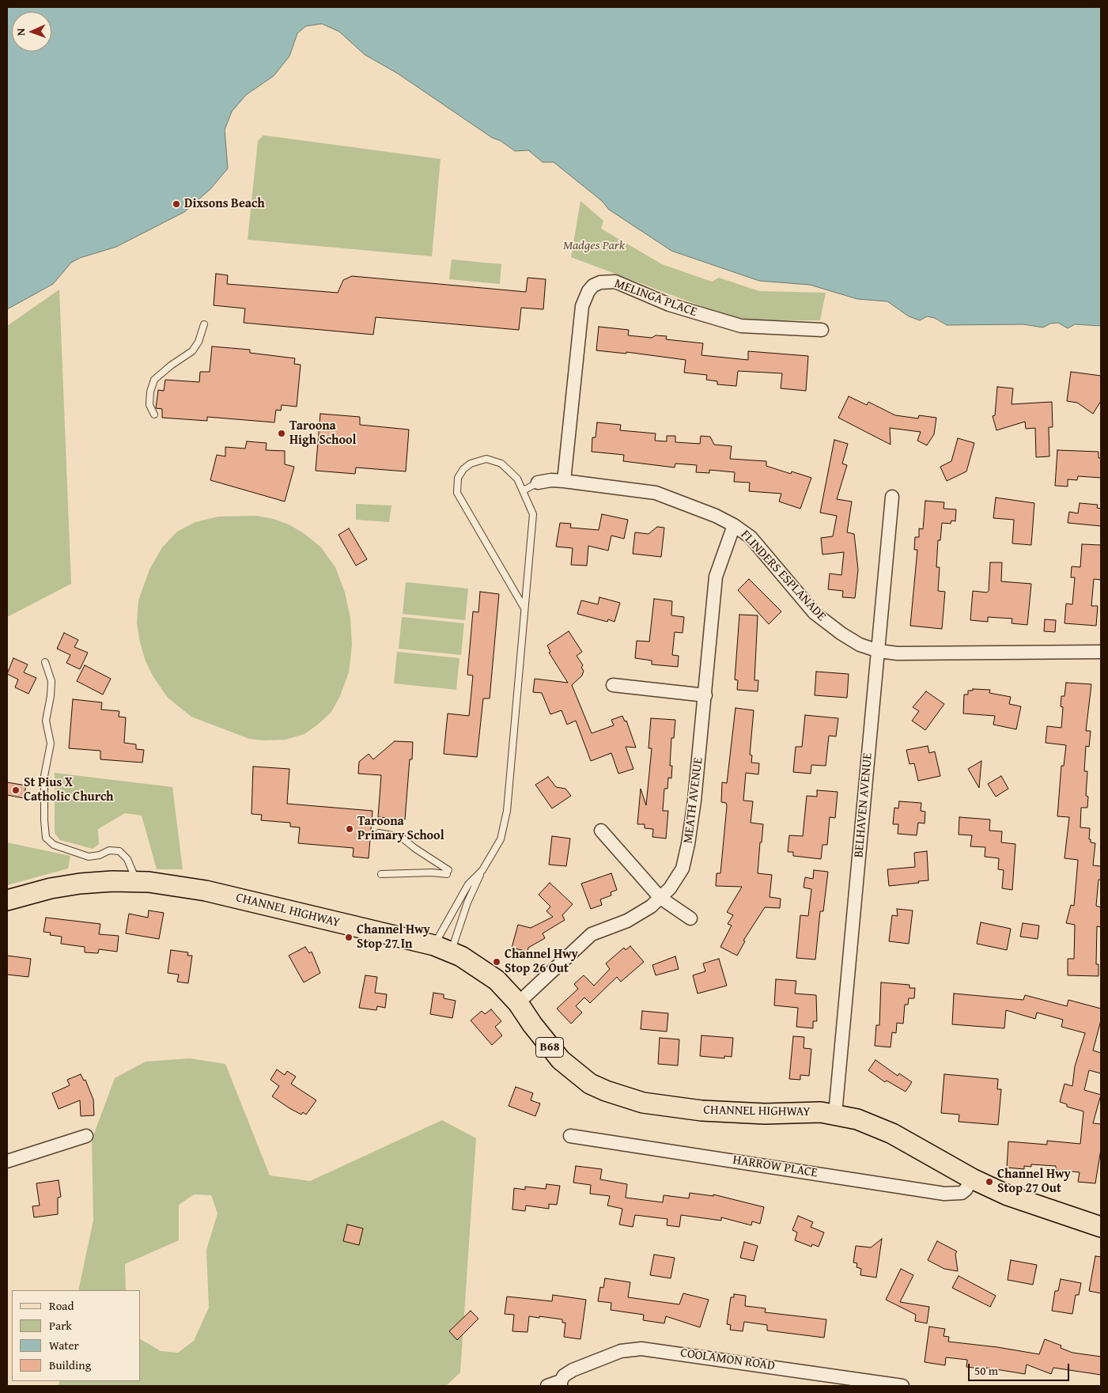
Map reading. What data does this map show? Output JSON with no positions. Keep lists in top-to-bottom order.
{
  "streets": {
    "main road": ["CHANNEL HIGHWAY", "B68"],
    "street": [
      "MELINGA PLACE",
      "FLINDERS ESPLANADE",
      "MEATH AVENUE",
      "BELHAVEN AVENUE",
      "HARROW PLACE",
      "COOLAMON ROAD"
    ]
  },
  "crossings": [
    ["MELINGA PLACE", "FLINDERS ESPLANADE"],
    ["FLINDERS ESPLANADE", "MEATH AVENUE"],
    ["FLINDERS ESPLANADE", "BELHAVEN AVENUE"],
    ["MEATH AVENUE", "CHANNEL HIGHWAY"],
    ["BELHAVEN AVENUE", "CHANNEL HIGHWAY"],
    ["CHANNEL HIGHWAY", "HARROW PLACE"]
  ],
  "parks": ["Madges Park"],
  "places": [
    "Dixsons Beach",
    "Taroona High School",
    "St Pius X Catholic Church",
    "Taroona Primary School",
    "Channel Hwy Stop 27 In",
    "Channel Hwy Stop 26 Out",
    "Channel Hwy Stop 27 Out"
  ],
  "legend": [
    "Road",
    "Park",
    "Water",
    "Building"
  ],
  "scale_bar": "50 m",
  "north": "left"
}
